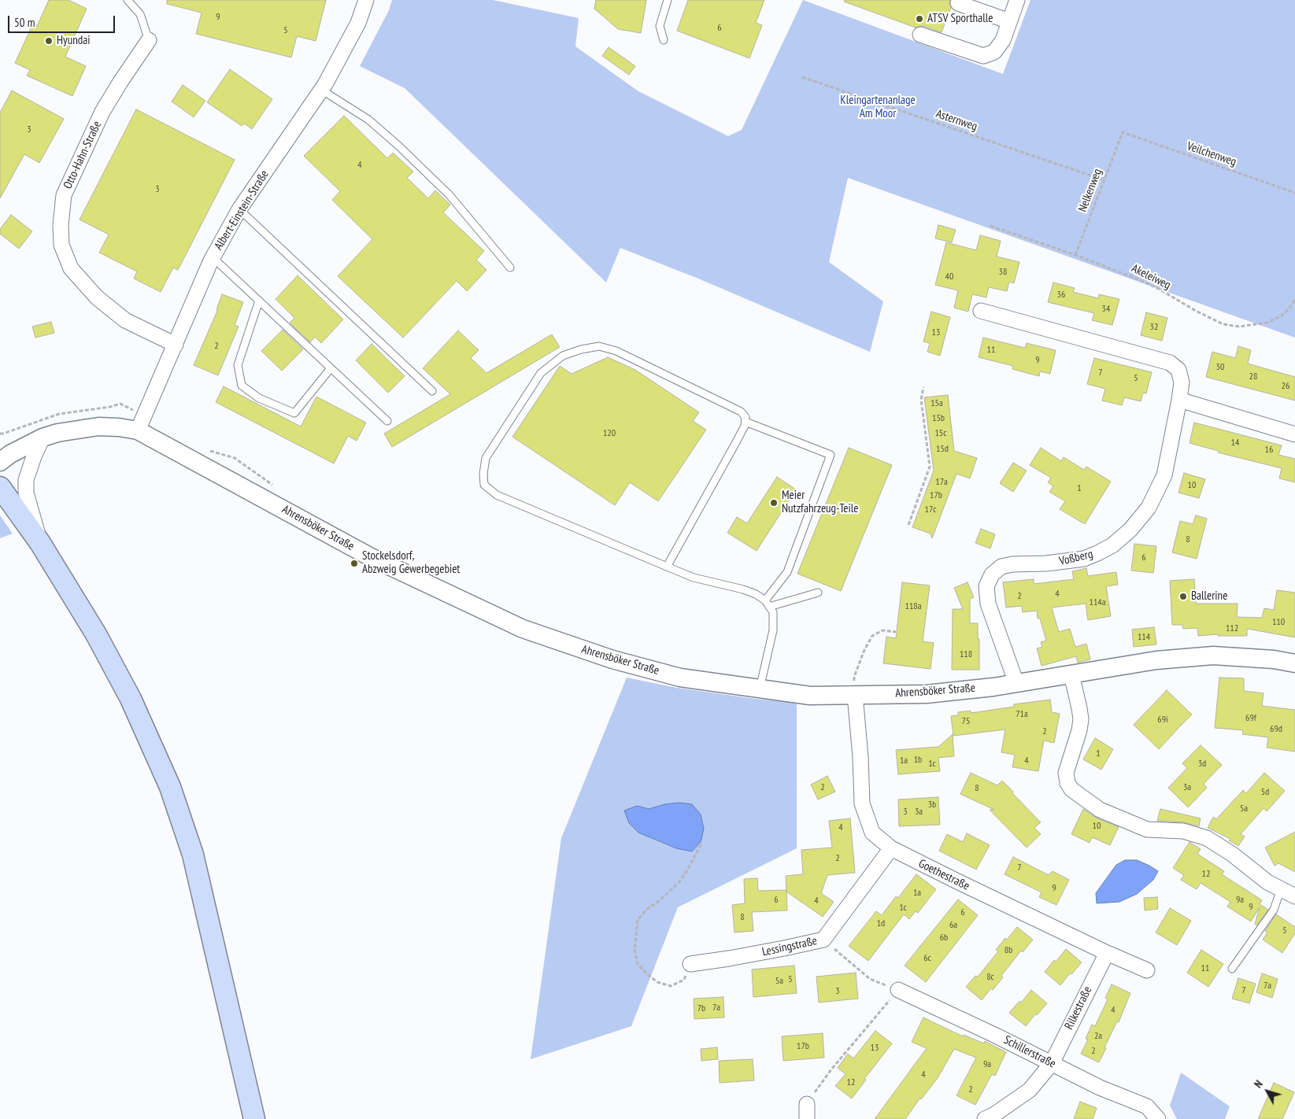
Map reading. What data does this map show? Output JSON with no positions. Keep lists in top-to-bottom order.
{
  "streets": {
    "street": [
      "Otto-Hahn-Straße",
      "Albert-Einstein-Straße",
      "Ahrensböker Straße",
      "Voßberg",
      "Goethestraße",
      "Lessingstraße",
      "Rilkestraße",
      "Schillerstraße"
    ],
    "path": [
      "Asternweg",
      "Veilchenweg",
      "Nelkenweg",
      "Akeleiweg"
    ]
  },
  "crossings": [
    ["Asternweg", "Nelkenweg"],
    ["Veilchenweg", "Nelkenweg"],
    ["Otto-Hahn-Straße", "Albert-Einstein-Straße"],
    ["Nelkenweg", "Akeleiweg"],
    ["Albert-Einstein-Straße", "Ahrensböker Straße"],
    ["Ahrensböker Straße", "Voßberg"],
    ["Ahrensböker Straße", "Goethestraße"],
    ["Goethestraße", "Lessingstraße"],
    ["Goethestraße", "Rilkestraße"],
    ["Rilkestraße", "Schillerstraße"]
  ],
  "parks": ["Kleingartenanlage Am Moor"],
  "places": [
    "ATSV Sporthalle",
    "Hyundai",
    "Meier Nutzfahrzeug-Teile",
    "Stockelsdorf, Abzweig Gewerbegebiet",
    "Ballerine"
  ],
  "house_numbers": [
    "9",
    "6",
    "5",
    "3",
    "4",
    "3",
    "38",
    "40",
    "36",
    "34",
    "32",
    "13",
    "2",
    "11",
    "9",
    "30",
    "7",
    "28",
    "5",
    "26",
    "15a",
    "15b",
    "120",
    "15c",
    "14",
    "15d",
    "16",
    "17a",
    "10",
    "1",
    "17b",
    "17c",
    "8",
    "6",
    "4",
    "2",
    "114a",
    "118a",
    "110",
    "112",
    "114",
    "118",
    "71a",
    "69f",
    "69i",
    "75",
    "69d",
    "2",
    "1",
    "1b",
    "1a",
    "4",
    "1c",
    "3d",
    "2",
    "3a",
    "8",
    "5d",
    "3b",
    "5a",
    "3",
    "3a",
    "10",
    "4",
    "2",
    "7",
    "12",
    "9",
    "1a",
    "6",
    "9a",
    "4",
    "9",
    "1c",
    "6",
    "8",
    "1d",
    "6a",
    "5",
    "6b",
    "8b",
    "6c",
    "11",
    "8c",
    "5",
    "5a",
    "7a",
    "7",
    "3",
    "7a",
    "7b",
    "4",
    "2a",
    "17b",
    "13",
    "2",
    "9a",
    "4",
    "12",
    "2"
  ],
  "scale_bar": "50 m",
  "north": "top left"
}
